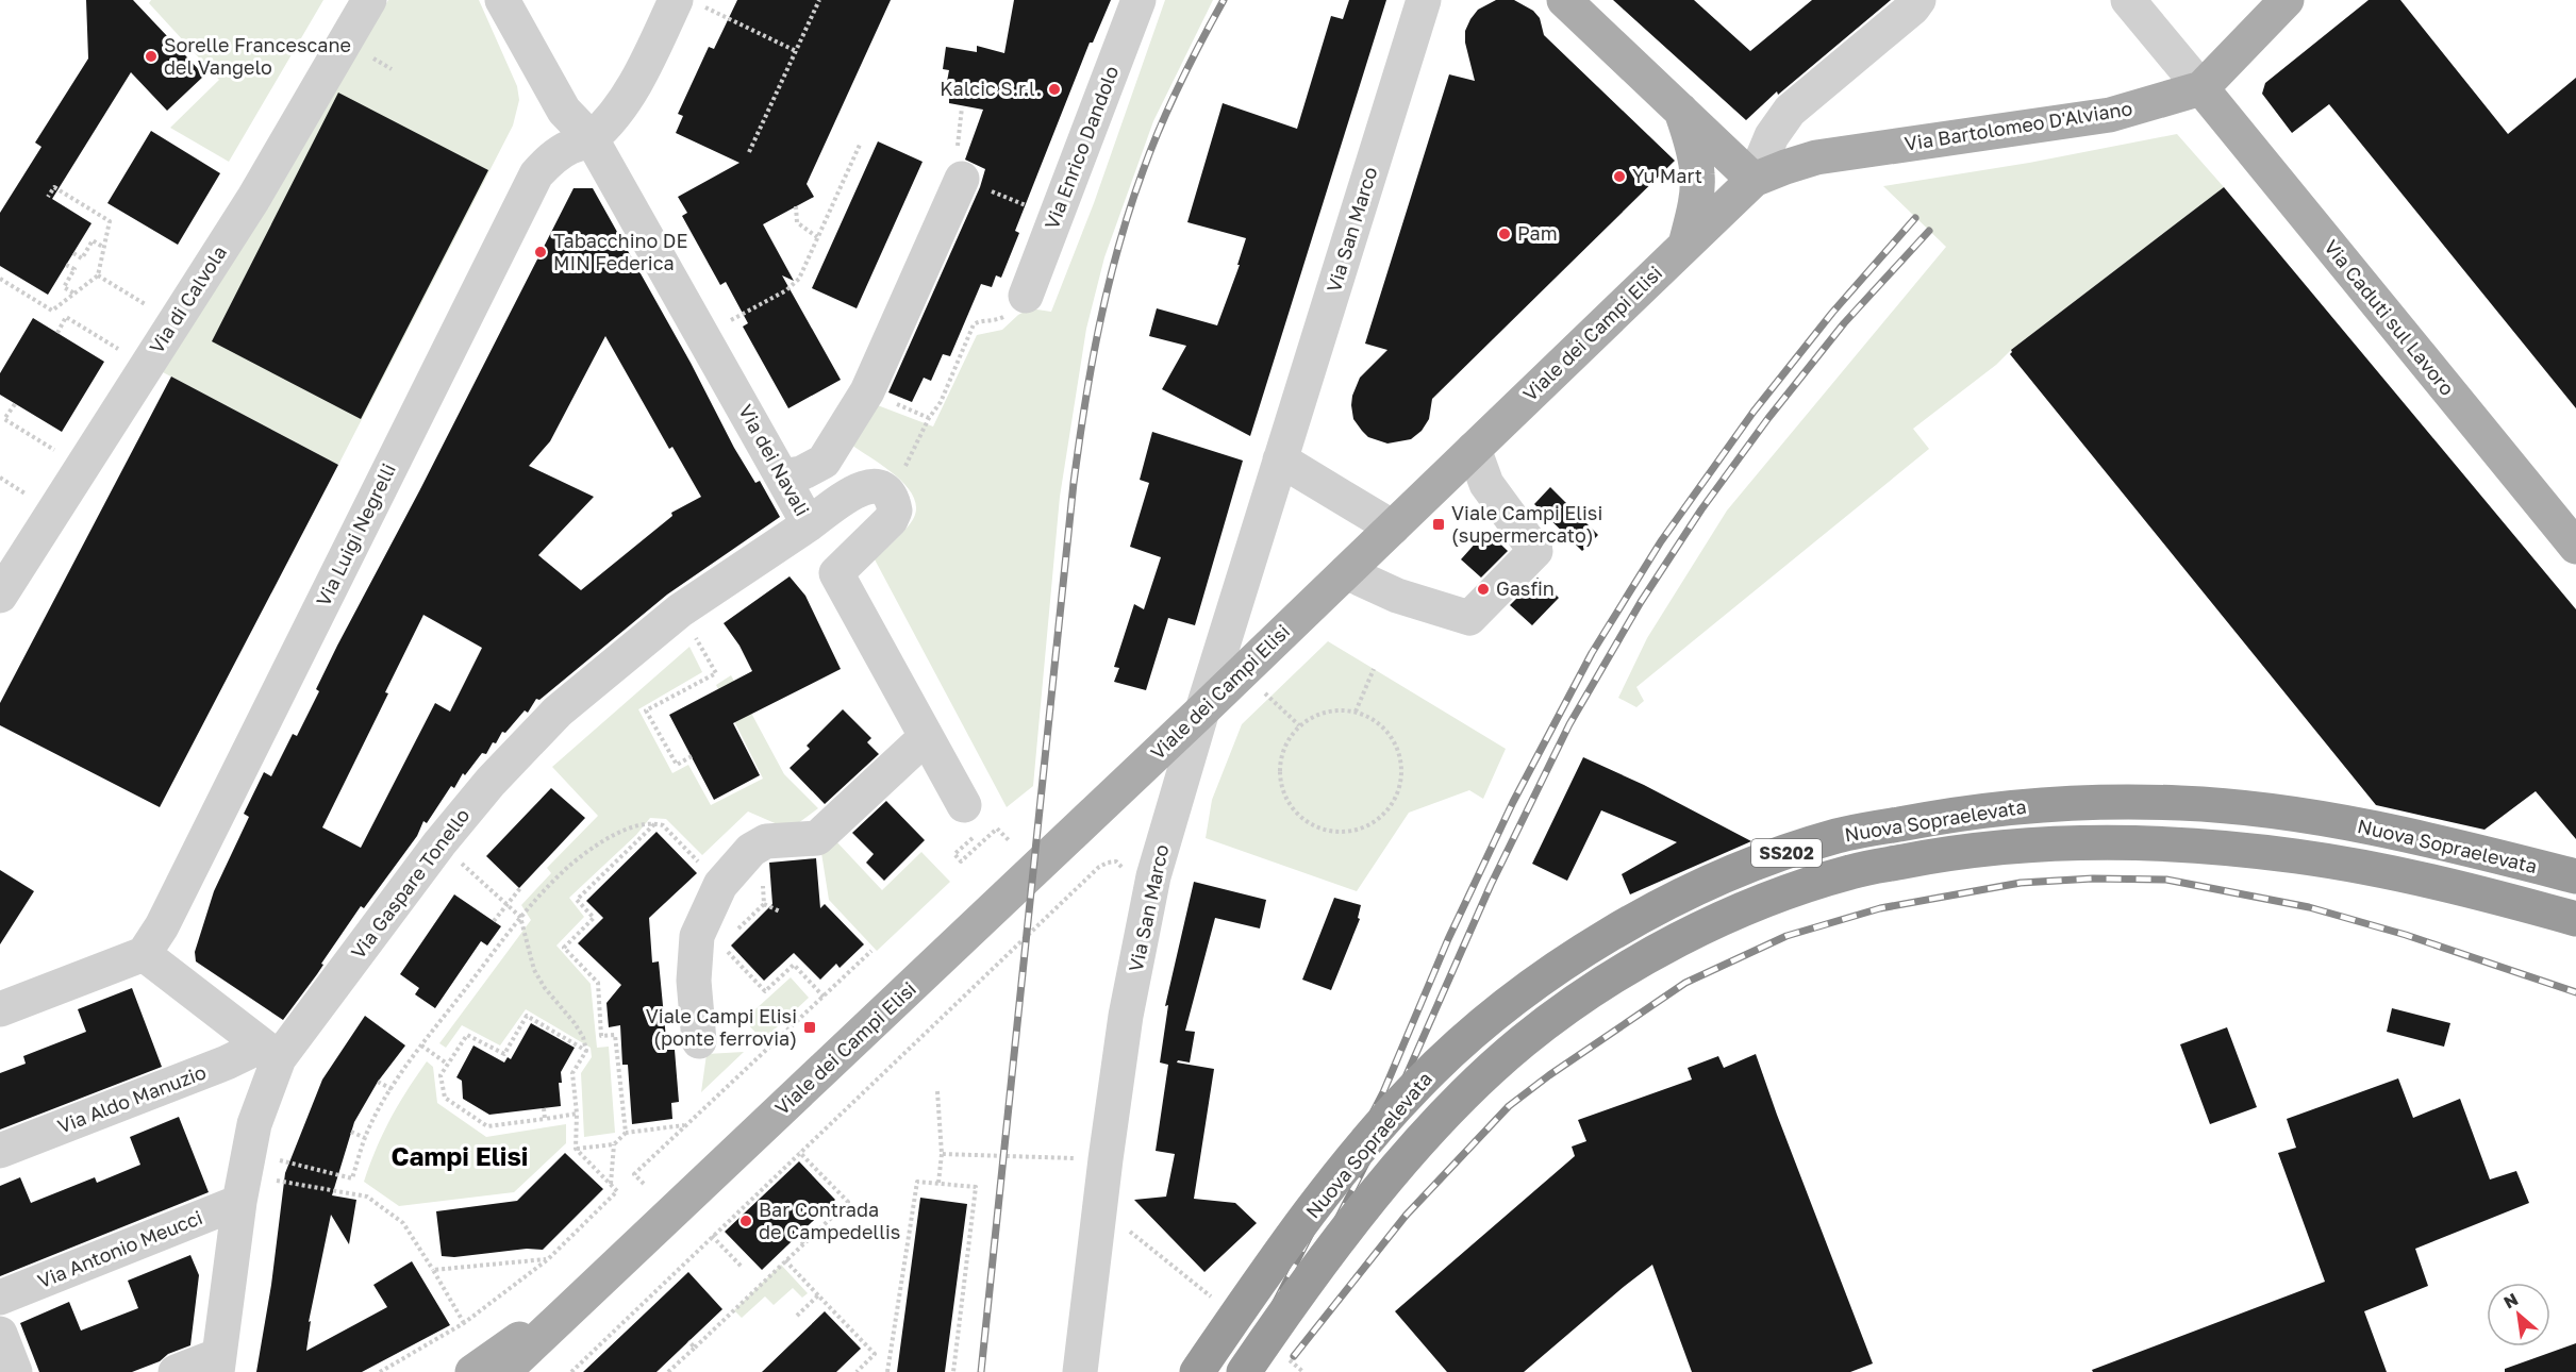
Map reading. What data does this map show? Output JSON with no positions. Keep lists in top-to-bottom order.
{
  "streets": {
    "highway": ["Nuova Sopraelevata", "SS202"],
    "main road": ["Via Bartolomeo D'Alviano", "Via Caduti sul Lavoro", "Viale dei Campi Elisi"],
    "street": [
      "Via Enrico Dandolo",
      "Via San Marco",
      "Via di Calvola",
      "Via dei Navali",
      "Via Luigi Negrelli",
      "Via Gaspare Tonello",
      "Via Aldo Manuzio",
      "Via Antonio Meucci"
    ]
  },
  "crossings": [
    ["Via Bartolomeo D'Alviano", "Via Caduti sul Lavoro"],
    ["Via Bartolomeo D'Alviano", "Viale dei Campi Elisi"],
    ["Via San Marco", "Viale dei Campi Elisi"],
    ["Via dei Navali", "Via Luigi Negrelli"],
    ["Via dei Navali", "Via Gaspare Tonello"],
    ["Via Gaspare Tonello", "Via Aldo Manuzio"],
    ["Via Gaspare Tonello", "Via Antonio Meucci"]
  ],
  "districts": ["Campi Elisi"],
  "places": {
    "other": [
      "Sorelle Francescane del Vangelo",
      "Kalcic S.r.l.",
      "Yu Mart",
      "Pam",
      "Tabacchino DE MIN Federica",
      "Gasfin",
      "Bar Contrada de Campedellis"
    ],
    "transit": ["Viale Campi Elisi (supermercato)", "Viale Campi Elisi (ponte ferrovia)"]
  },
  "north": "top left"
}
